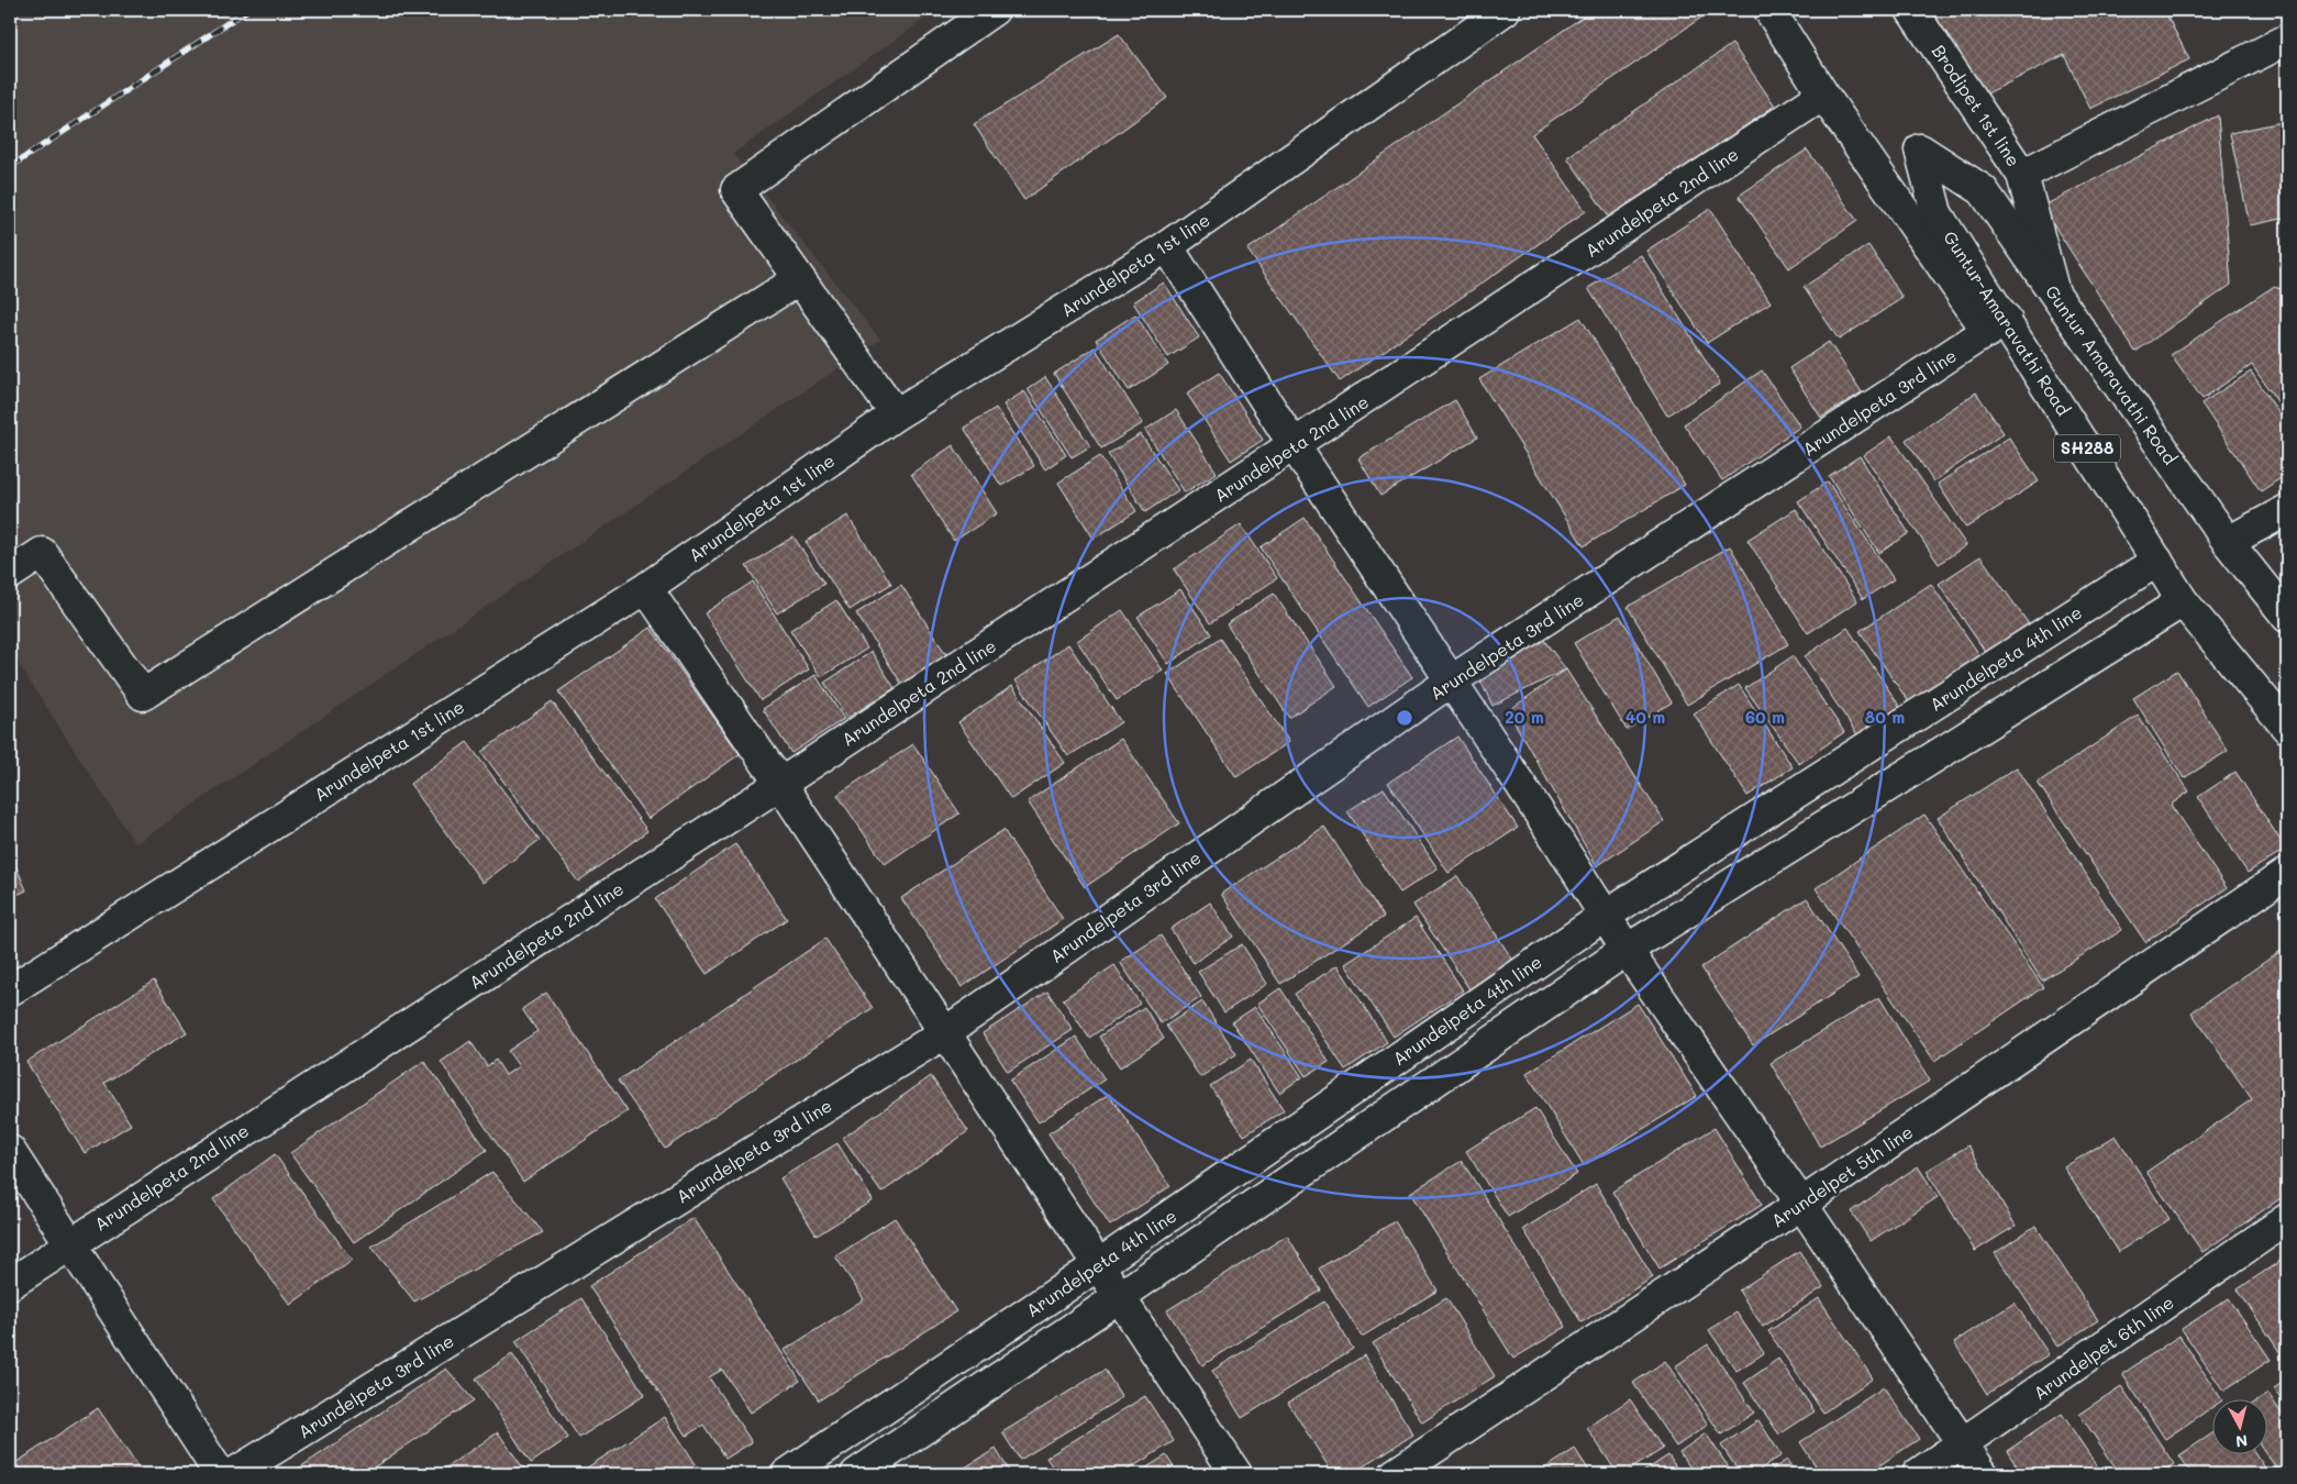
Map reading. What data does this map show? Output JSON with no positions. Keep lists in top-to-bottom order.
{
  "streets": {
    "street": [
      "Brodipet 1st line",
      "Arundelpeta 2nd line",
      "Arundelpeta 1st line",
      "Guntur-Amaravathi Road",
      "Guntur Amaravathi Road",
      "Arundelpeta 3rd line",
      "SH288",
      "Arundelpeta 4th line",
      "Arundelpet 5th line",
      "Arundelpet 6th line"
    ]
  },
  "crossings": [
    ["Brodipet 1st line", "Guntur Amaravathi Road"],
    ["Guntur-Amaravathi Road", "Guntur Amaravathi Road"],
    ["Guntur-Amaravathi Road", "Arundelpeta 3rd line"],
    ["Guntur-Amaravathi Road", "Arundelpeta 4th line"]
  ],
  "north": "bottom",
  "rings": [
    "20 m",
    "40 m",
    "60 m",
    "80 m"
  ]
}
